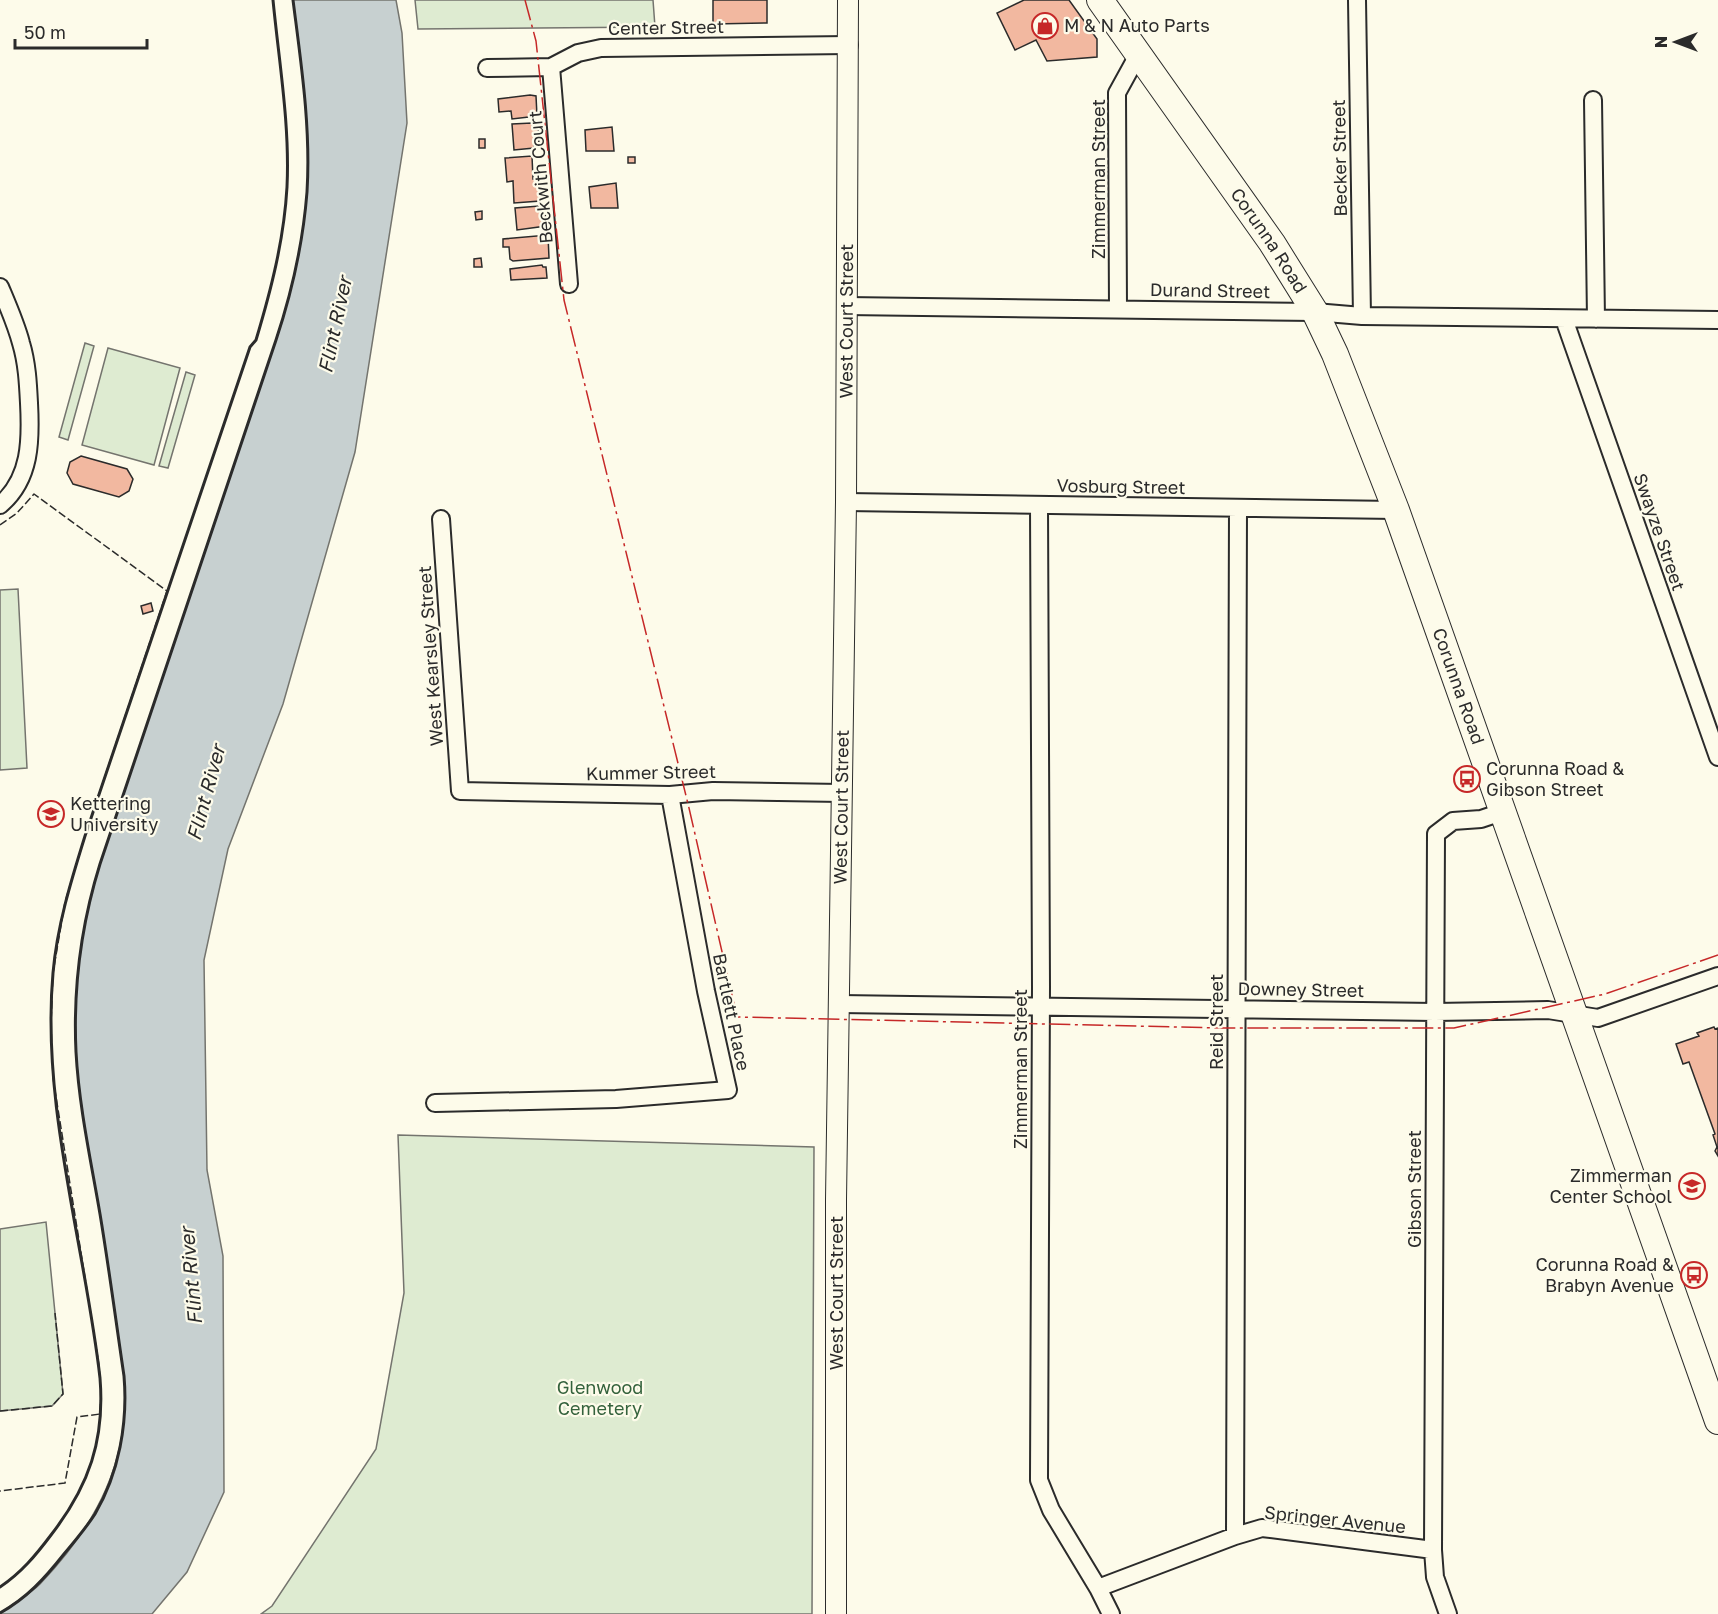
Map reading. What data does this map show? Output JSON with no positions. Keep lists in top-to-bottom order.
{
  "streets": {
    "main road": ["Corunna Road"],
    "street": [
      "Center Street",
      "Becker Street",
      "Beckwith Court",
      "Zimmerman Street",
      "Durand Street",
      "West Court Street",
      "Vosburg Street",
      "Swayze Street",
      "West Kearsley Street",
      "Kummer Street",
      "Downey Street",
      "Bartlett Place",
      "Reid Street",
      "Gibson Street",
      "Springer Avenue"
    ]
  },
  "crossings": [
    ["Center Street", "Beckwith Court"],
    ["Center Street", "West Court Street"],
    ["Becker Street", "Durand Street"],
    ["Zimmerman Street", "Corunna Road"],
    ["Zimmerman Street", "Durand Street"],
    ["Zimmerman Street", "Vosburg Street"],
    ["Zimmerman Street", "Downey Street"],
    ["Zimmerman Street", "Springer Avenue"],
    ["Corunna Road", "Durand Street"],
    ["Corunna Road", "Vosburg Street"],
    ["Corunna Road", "Downey Street"],
    ["Corunna Road", "Gibson Street"],
    ["Durand Street", "West Court Street"],
    ["Durand Street", "Swayze Street"],
    ["West Court Street", "Vosburg Street"],
    ["West Court Street", "Kummer Street"],
    ["West Court Street", "Downey Street"],
    ["Vosburg Street", "Reid Street"],
    ["West Kearsley Street", "Kummer Street"],
    ["Kummer Street", "Bartlett Place"],
    ["Downey Street", "Reid Street"],
    ["Downey Street", "Gibson Street"],
    ["Reid Street", "Springer Avenue"],
    ["Gibson Street", "Springer Avenue"]
  ],
  "water": ["Flint River"],
  "parks": ["Glenwood Cemetery"],
  "places": {
    "shop": ["M & N Auto Parts"],
    "bus stop": ["Corunna Road & Gibson Street", "Corunna Road & Brabyn Avenue"],
    "school or university": ["Kettering University", "Zimmerman Center School"]
  },
  "scale_bar": "50 m",
  "north": "left"
}
